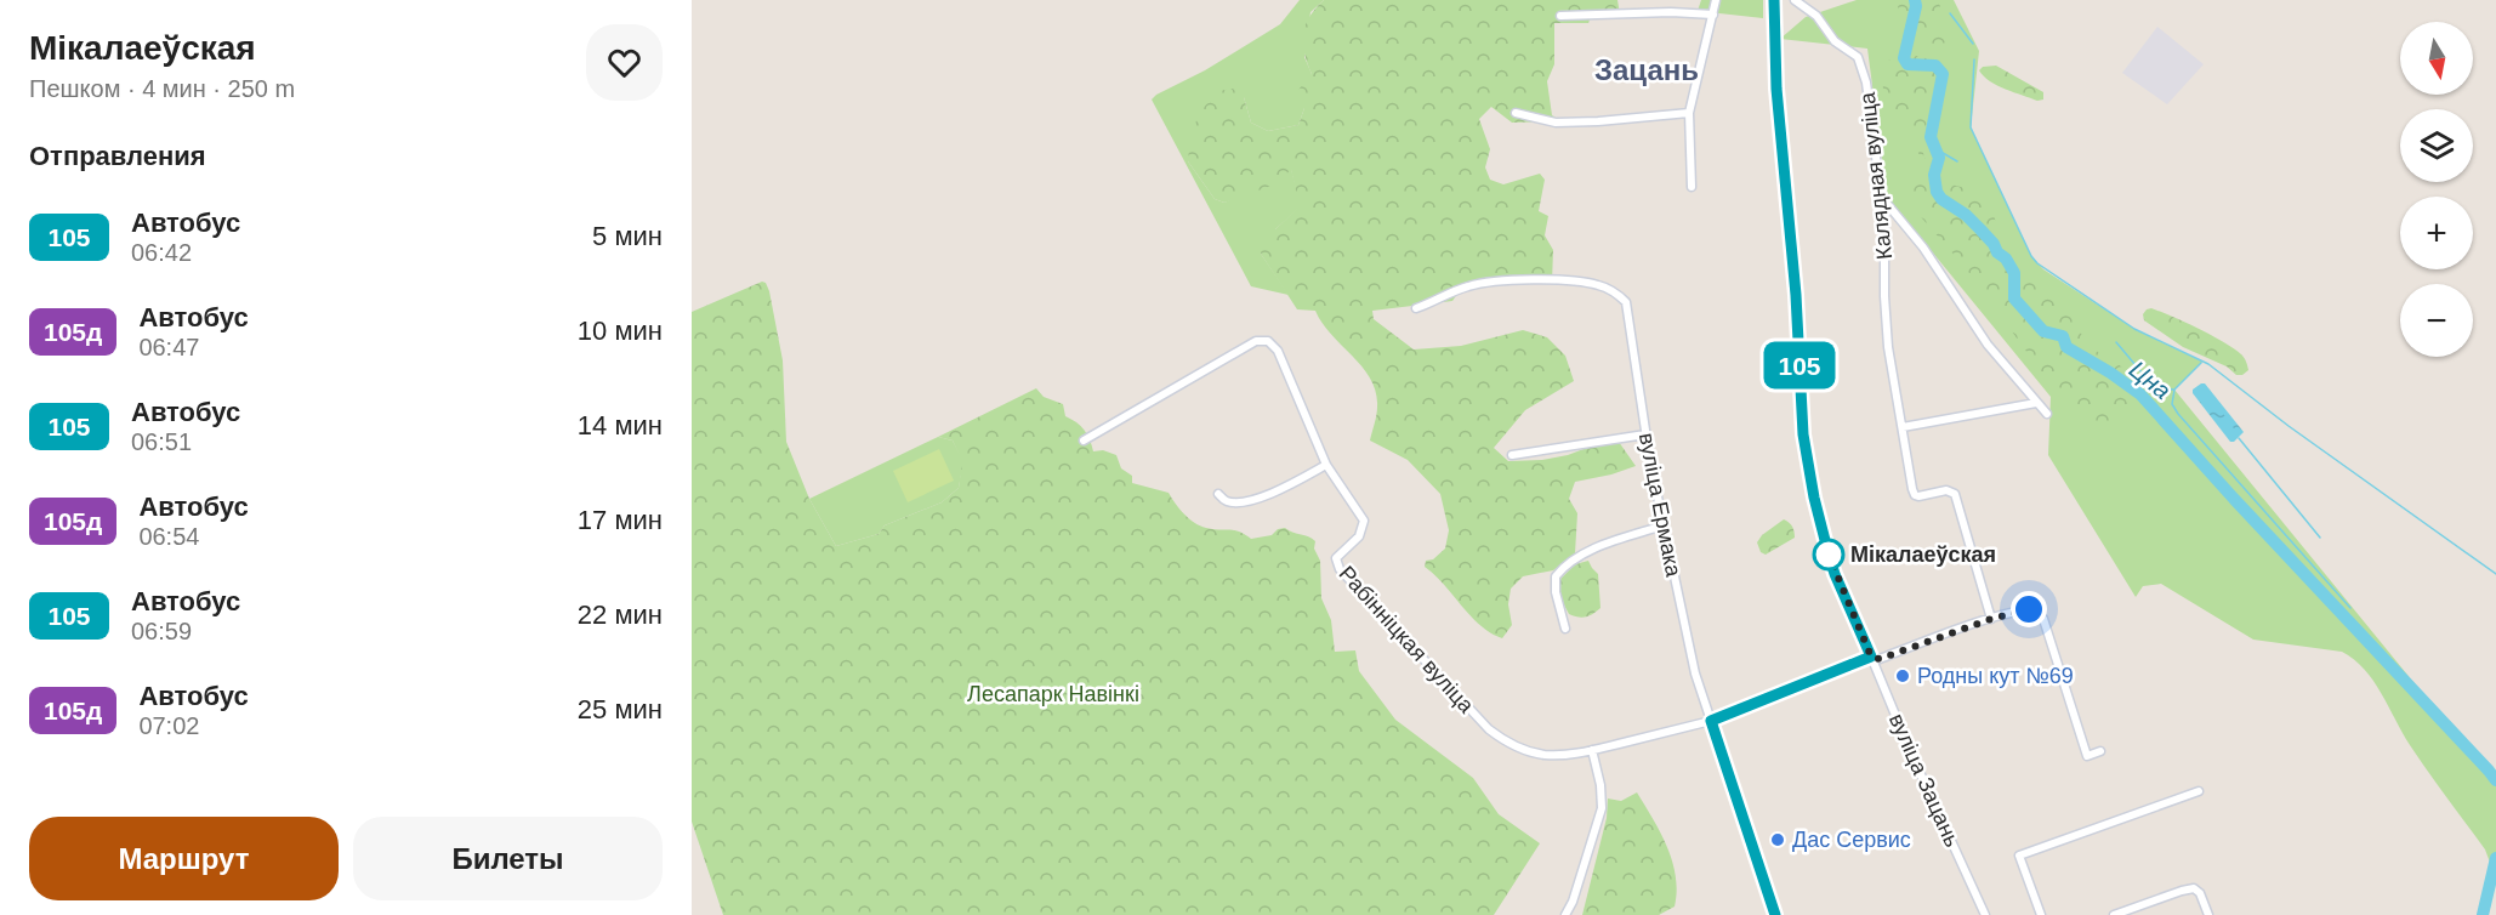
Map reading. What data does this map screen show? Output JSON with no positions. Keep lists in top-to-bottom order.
{
  "streets": {
    "street": [
      "Калядная вуліца",
      "вуліца Ермака",
      "Рабінніцкая вуліца",
      "вуліца Зацань"
    ]
  },
  "crossings": [
    ["вуліца Ермака", "Рабінніцкая вуліца"]
  ],
  "districts": ["Зацань"],
  "water": ["Цна"],
  "parks": ["Лесапарк Навінкі"],
  "places": ["Мікалаеўская", "Родны кут №69", "Дас Сервис"],
  "lines": ["bus line 105"],
  "north": "bottom",
  "page": {
    "heading": [
      ["Мікалаеўская", "Пешком · 4 мин · 250 m"],
      "Отправления"
    ],
    "on_map": "105",
    "map_buttons": ["+", "−"],
    "list": [
      {
        "mark": "105",
        "name": "Автобус",
        "note": "06:42",
        "value": "5 мин"
      },
      {
        "mark": "105д",
        "name": "Автобус",
        "note": "06:47",
        "value": "10 мин"
      },
      {
        "mark": "105",
        "name": "Автобус",
        "note": "06:51",
        "value": "14 мин"
      },
      {
        "mark": "105д",
        "name": "Автобус",
        "note": "06:54",
        "value": "17 мин"
      },
      {
        "mark": "105",
        "name": "Автобус",
        "note": "06:59",
        "value": "22 мин"
      },
      {
        "mark": "105д",
        "name": "Автобус",
        "note": "07:02",
        "value": "25 мин"
      }
    ],
    "buttons": ["Маршрут", "Билеты"]
  }
}
